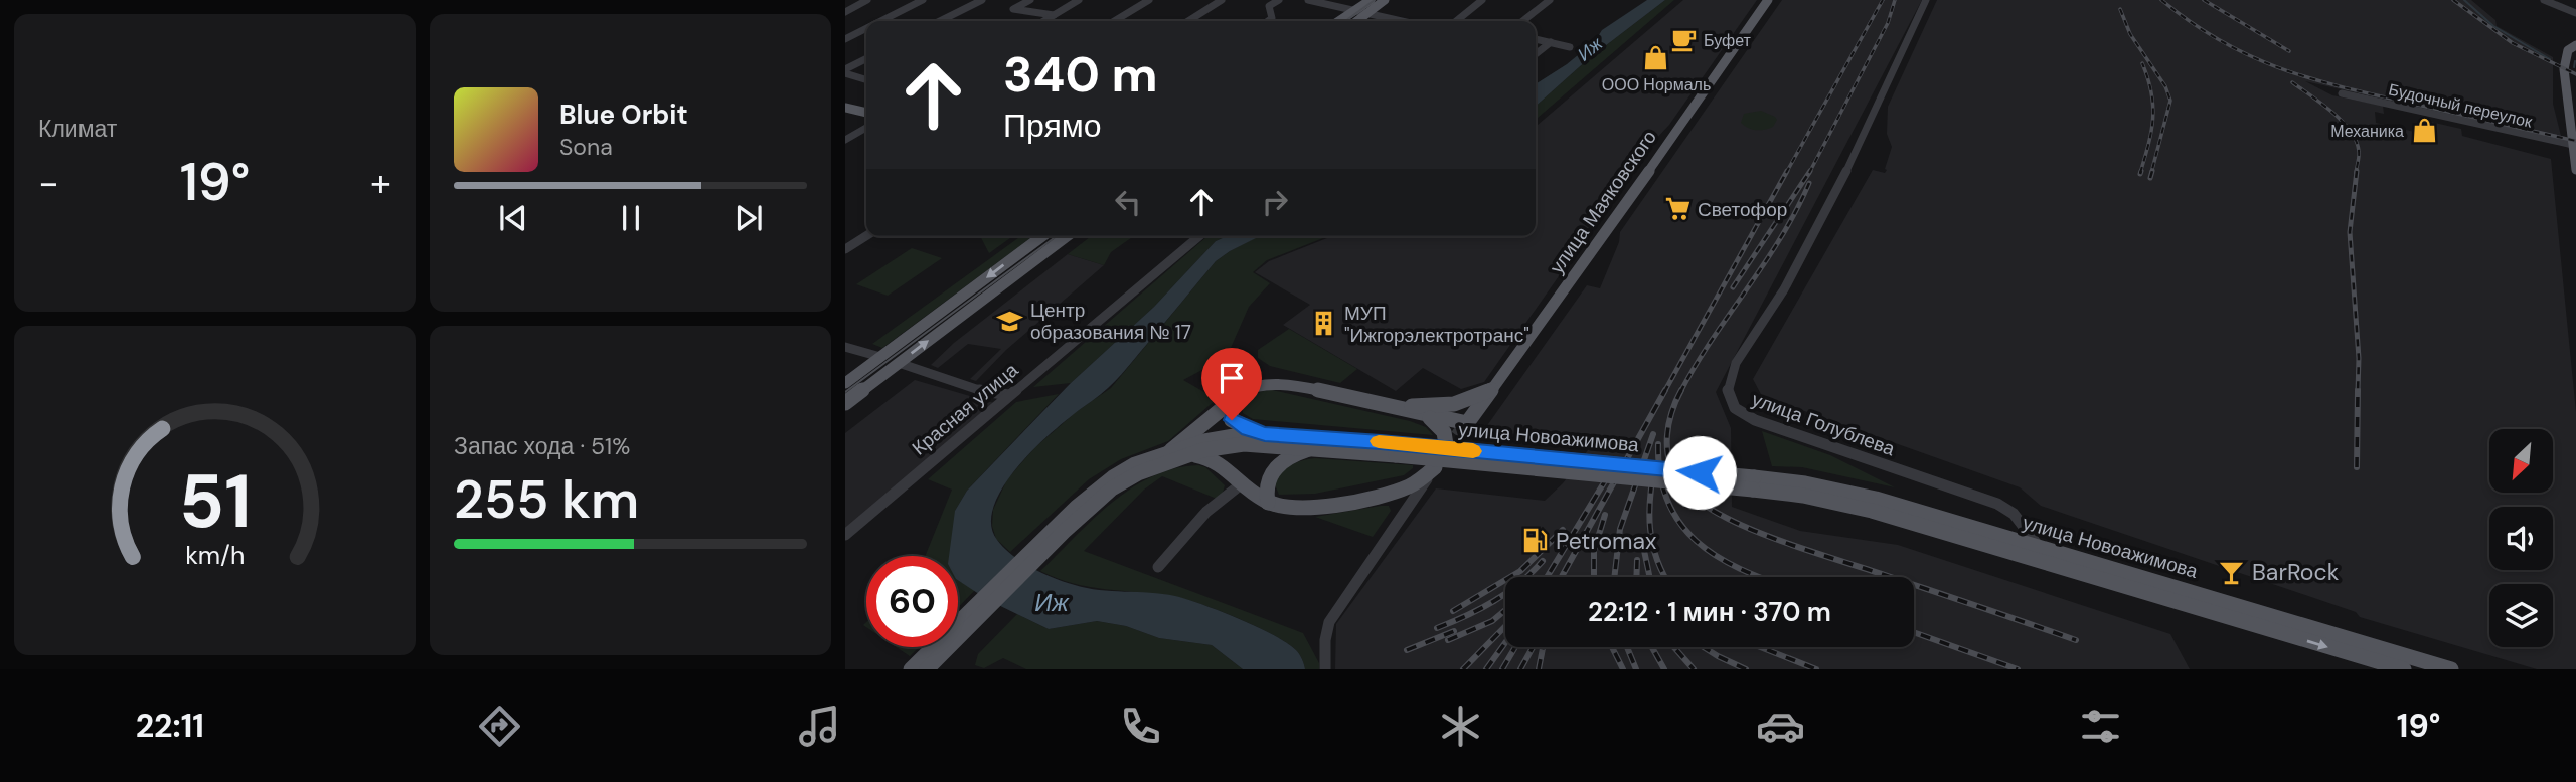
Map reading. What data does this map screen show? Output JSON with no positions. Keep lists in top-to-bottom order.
{
  "streets": {
    "main road": ["улица Маяковского", "улица Новоажимова"],
    "street": ["Будочный переулок", "Красная улица", "улица Голублева"]
  },
  "crossings": [
    ["улица Голублева", "улица Новоажимова"]
  ],
  "water": ["Иж"],
  "places": {
    "cafe": ["Буфет"],
    "shop": ["ООО Нормаль", "Механика"],
    "supermarket": ["Светофор"],
    "school or university": ["Центр образования № 17"],
    "building": ["МУП \"Ижгорэлектротранс\""],
    "fuel station": ["Petromax"],
    "bar": ["BarRock"]
  },
  "north": "bottom left",
  "page": {
    "tile": [
      "Климат",
      ["Запас хода · 51%", "255 km"]
    ],
    "turn": ["340 m", "Прямо"],
    "song": ["Blue Orbit", "Sona"],
    "heat": ["−", "19°", "+"],
    "limit": "60",
    "trip": "22:12 · 1 мин · 370 m",
    "tabs": ["22:11", "19°"],
    "gauge": ["51", "km/h"]
  }
}
